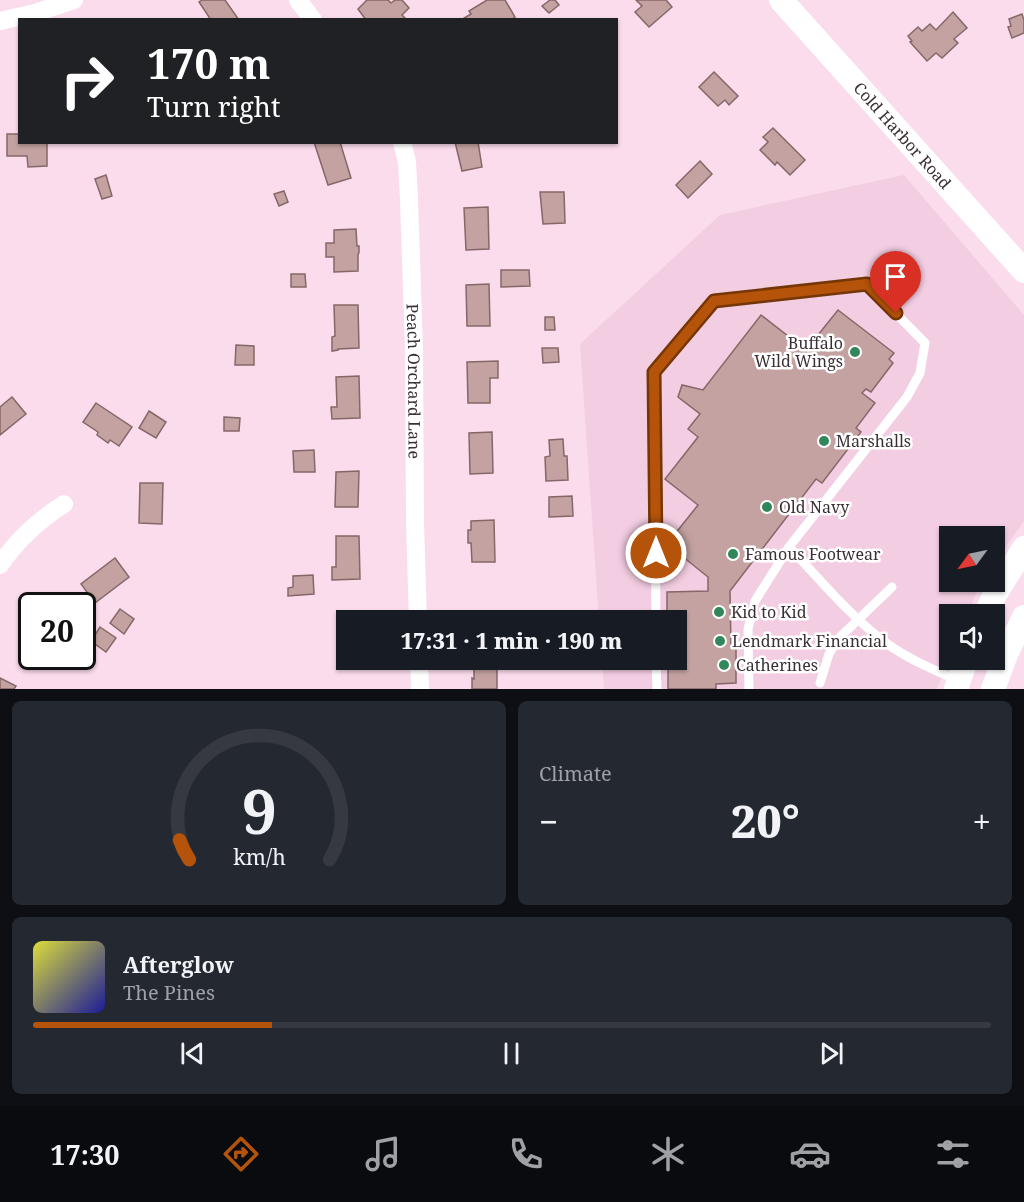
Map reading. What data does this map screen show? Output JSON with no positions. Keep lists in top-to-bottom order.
{
  "streets": {
    "main road": ["Cold Harbor Road"],
    "street": ["Peach Orchard Lane"]
  },
  "places": [
    "Buffalo Wild Wings",
    "Marshalls",
    "Old Navy",
    "Famous Footwear",
    "Kid to Kid",
    "Lendmark Financial",
    "Catherines"
  ],
  "north": "bottom left",
  "page": {
    "turn": ["170 m", "Turn right"],
    "limit": "20",
    "trip": "17:31 · 1 min · 190 m",
    "tile": "Climate",
    "heat": ["−", "20°", "+"],
    "song": ["Afterglow", "The Pines"],
    "tabs": "17:30",
    "gauge": ["9", "km/h"]
  }
}
